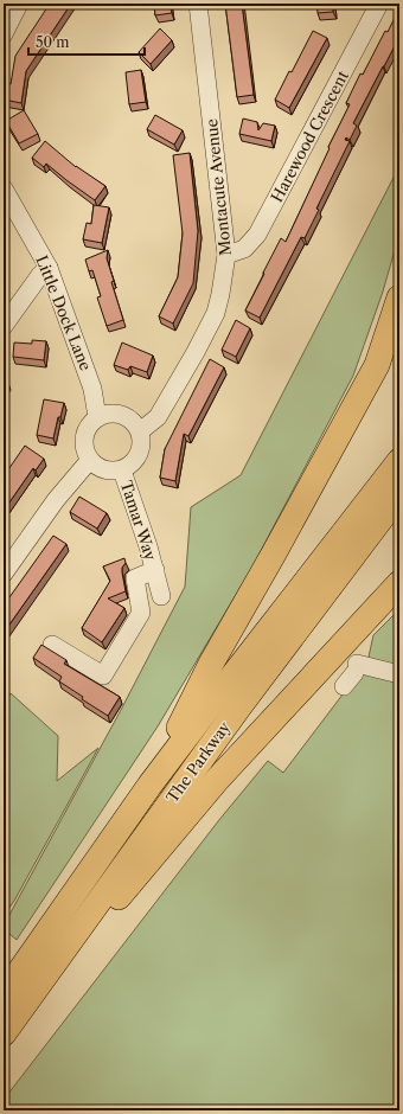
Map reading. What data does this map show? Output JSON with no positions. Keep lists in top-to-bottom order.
{
  "streets": {
    "highway": ["The Parkway"],
    "street": [
      "Harewood Crescent",
      "Montacute Avenue",
      "Little Dock Lane",
      "Tamar Way"
    ]
  },
  "crossings": [
    ["Harewood Crescent", "Montacute Avenue"],
    ["Montacute Avenue", "Little Dock Lane"],
    ["Montacute Avenue", "Tamar Way"],
    ["Little Dock Lane", "Tamar Way"]
  ],
  "scale_bar": "50 m"
}
